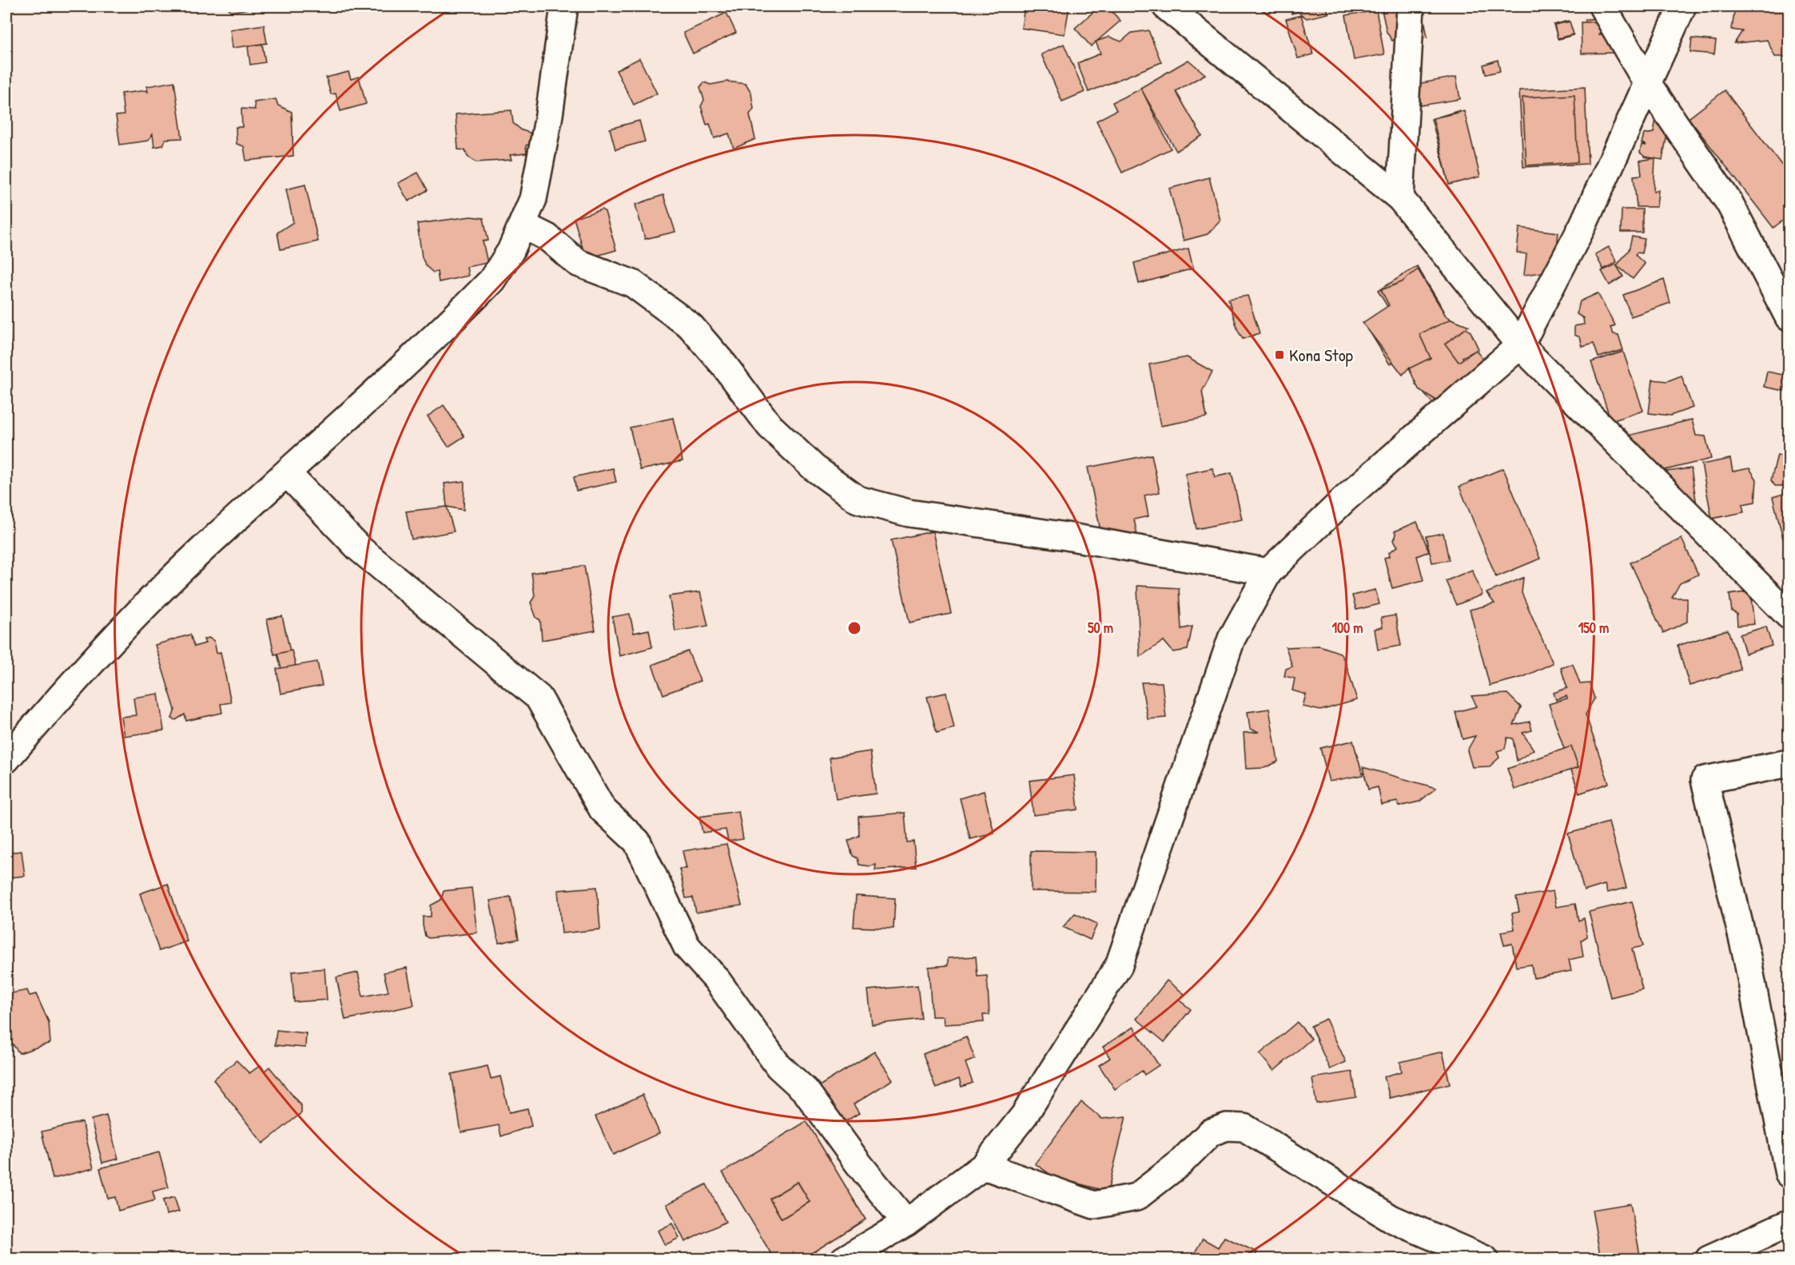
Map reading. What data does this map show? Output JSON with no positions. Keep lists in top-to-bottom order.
{
  "places": {
    "transit": ["Kona Stop"]
  },
  "rings": ["50 m", "100 m", "150 m"]
}
